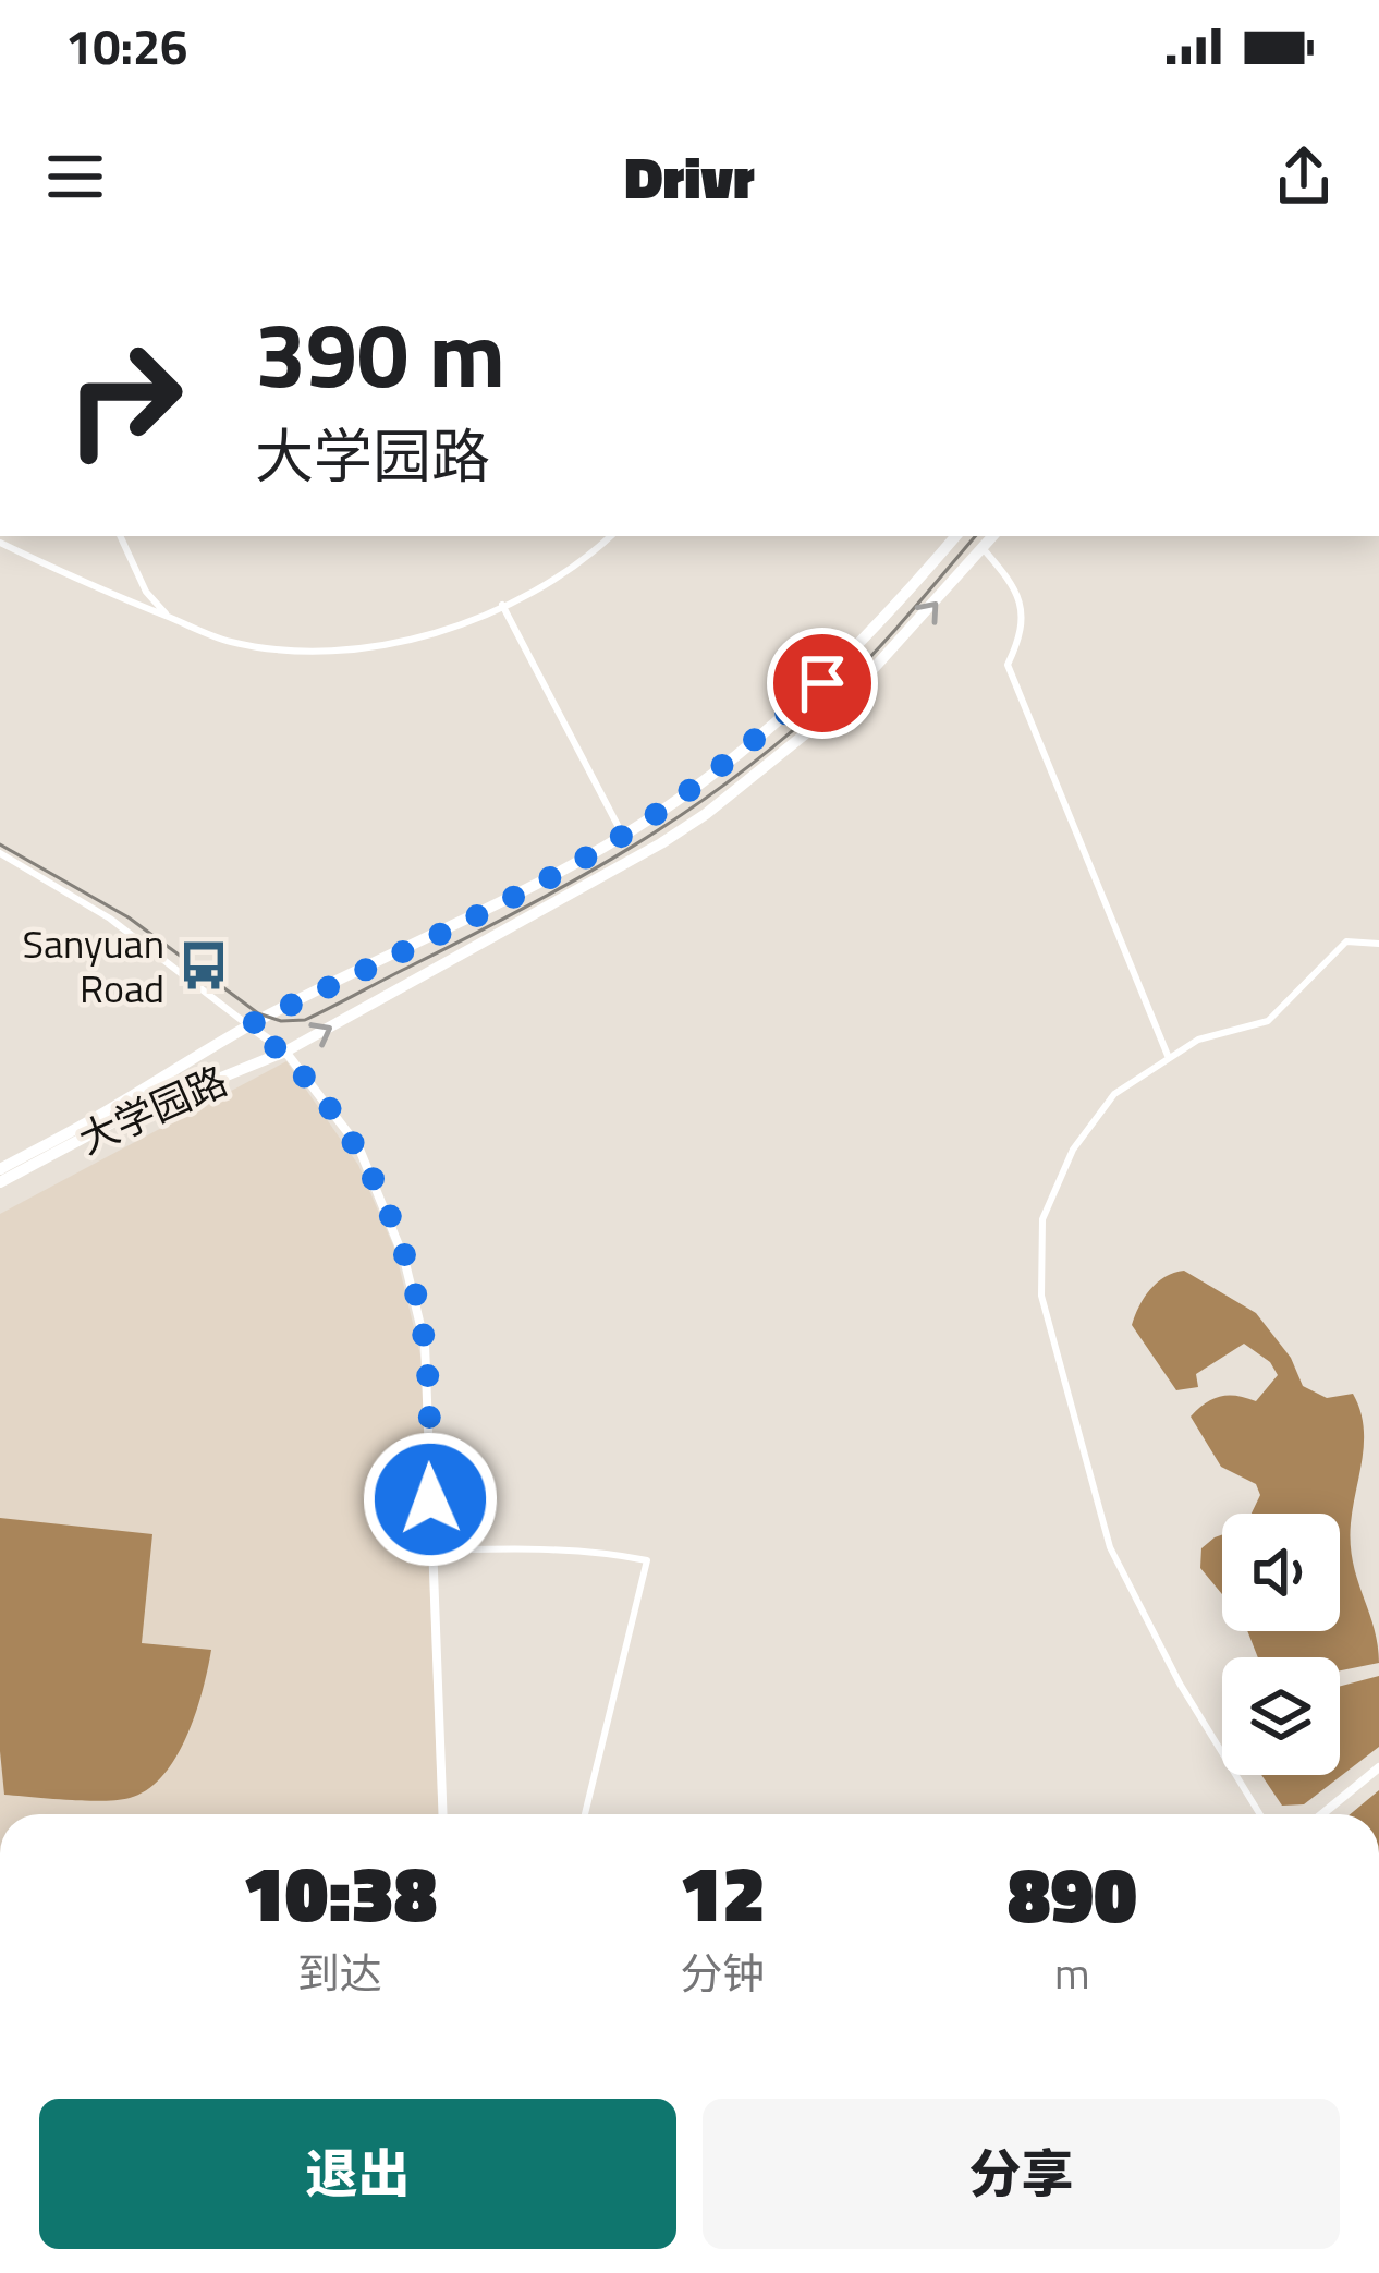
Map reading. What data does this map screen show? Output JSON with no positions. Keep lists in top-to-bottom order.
{
  "streets": {
    "main road": ["大学园路"]
  },
  "places": {
    "bus stop": ["Sanyuan Road"]
  },
  "page": {
    "status": "10:26",
    "header": "Drivr",
    "turn": ["390 m", "大学园路"],
    "eta": [
      "10:38",
      "到达",
      "12",
      "分钟",
      "890",
      "m"
    ],
    "buttons": ["退出", "分享"]
  }
}
